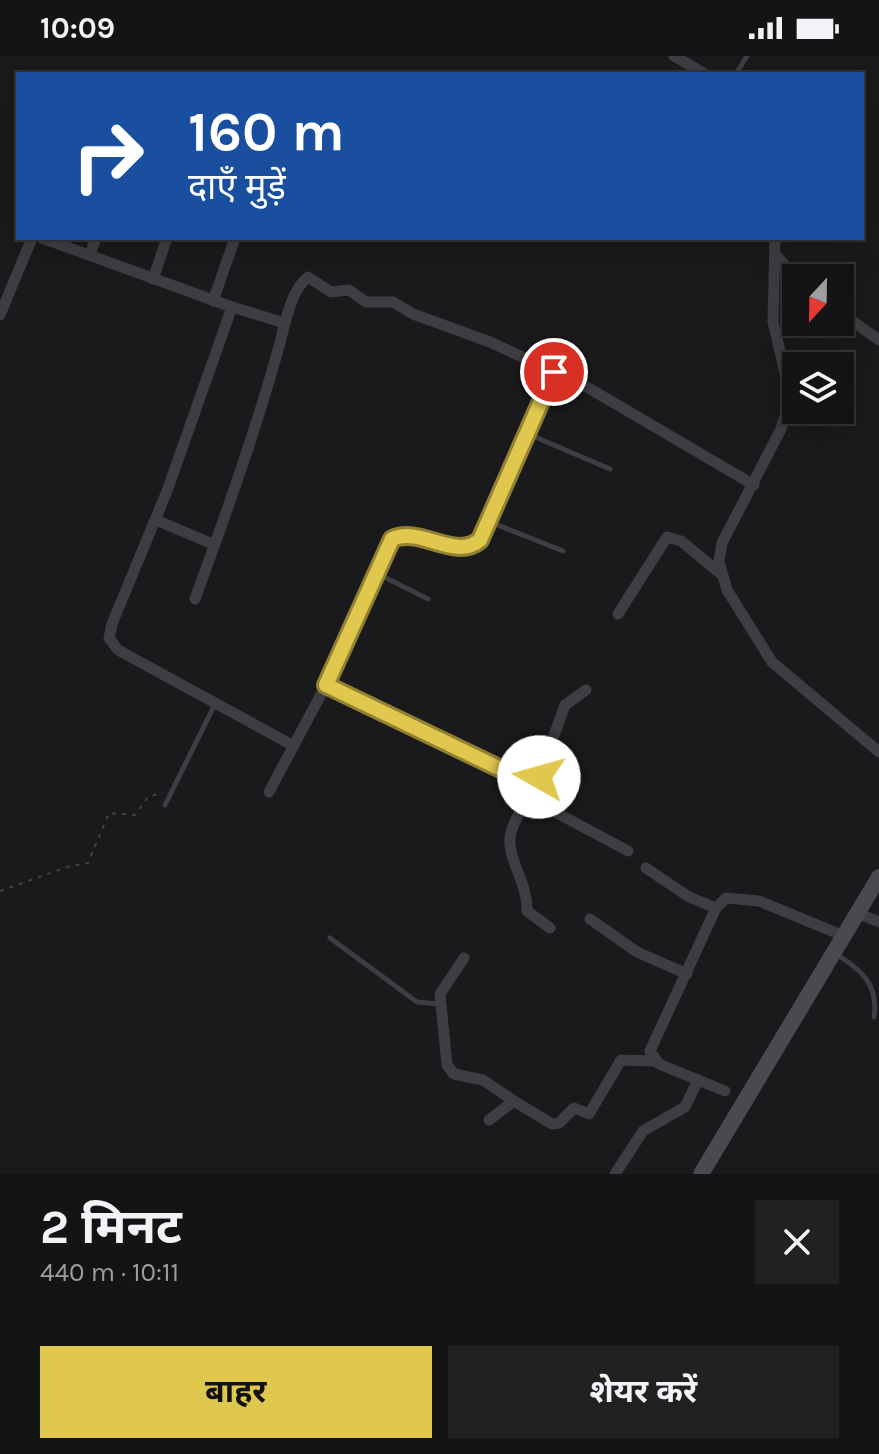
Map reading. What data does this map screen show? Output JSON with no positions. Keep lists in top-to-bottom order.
{
  "north": "bottom",
  "page": {
    "status": "10:09",
    "turn": ["160 m", "दाएँ मुड़ें"],
    "heading": ["2 मिनट", "440 m · 10:11"],
    "buttons": ["बाहर", "शेयर करें"]
  }
}
